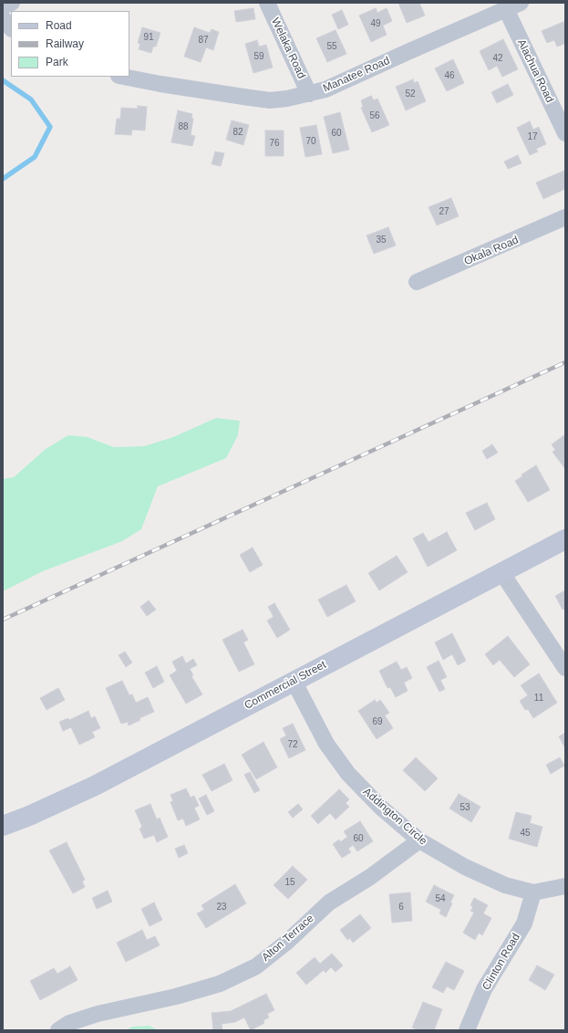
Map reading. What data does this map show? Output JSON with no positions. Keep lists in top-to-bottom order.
{
  "streets": {
    "main road": ["Commercial Street"],
    "street": [
      "Welaka Road",
      "Alachua Road",
      "Manatee Road",
      "Okala Road",
      "Addington Circle",
      "Alton Terrace",
      "Clinton Road"
    ]
  },
  "crossings": [
    ["Welaka Road", "Manatee Road"],
    ["Alachua Road", "Manatee Road"],
    ["Commercial Street", "Addington Circle"],
    ["Addington Circle", "Alton Terrace"],
    ["Addington Circle", "Clinton Road"]
  ],
  "house_numbers": [
    "49",
    "91",
    "87",
    "55",
    "59",
    "42",
    "46",
    "52",
    "56",
    "88",
    "82",
    "60",
    "17",
    "70",
    "76",
    "27",
    "35",
    "11",
    "69",
    "72",
    "53",
    "45",
    "60",
    "15",
    "54",
    "23",
    "6"
  ],
  "legend": ["Road", "Railway", "Park"]
}
